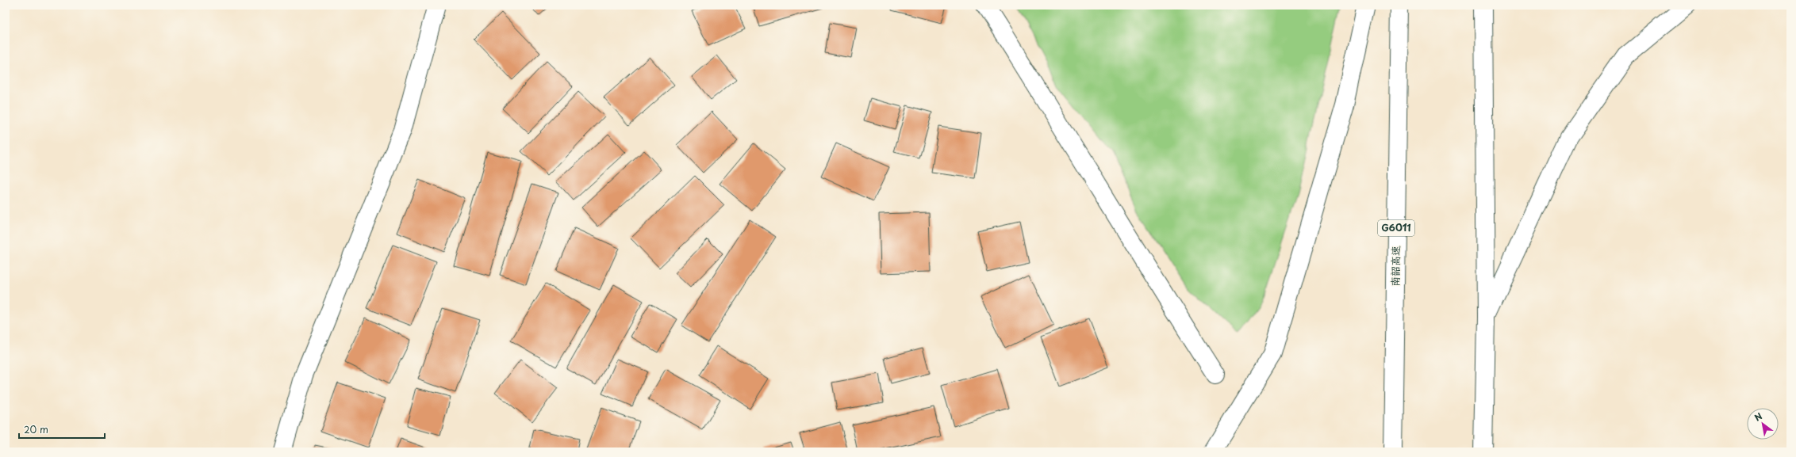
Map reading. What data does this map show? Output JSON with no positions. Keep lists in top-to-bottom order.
{
  "streets": {
    "main road": ["G6011", "南韶高速"]
  },
  "scale_bar": "20 m",
  "north": "top left"
}
